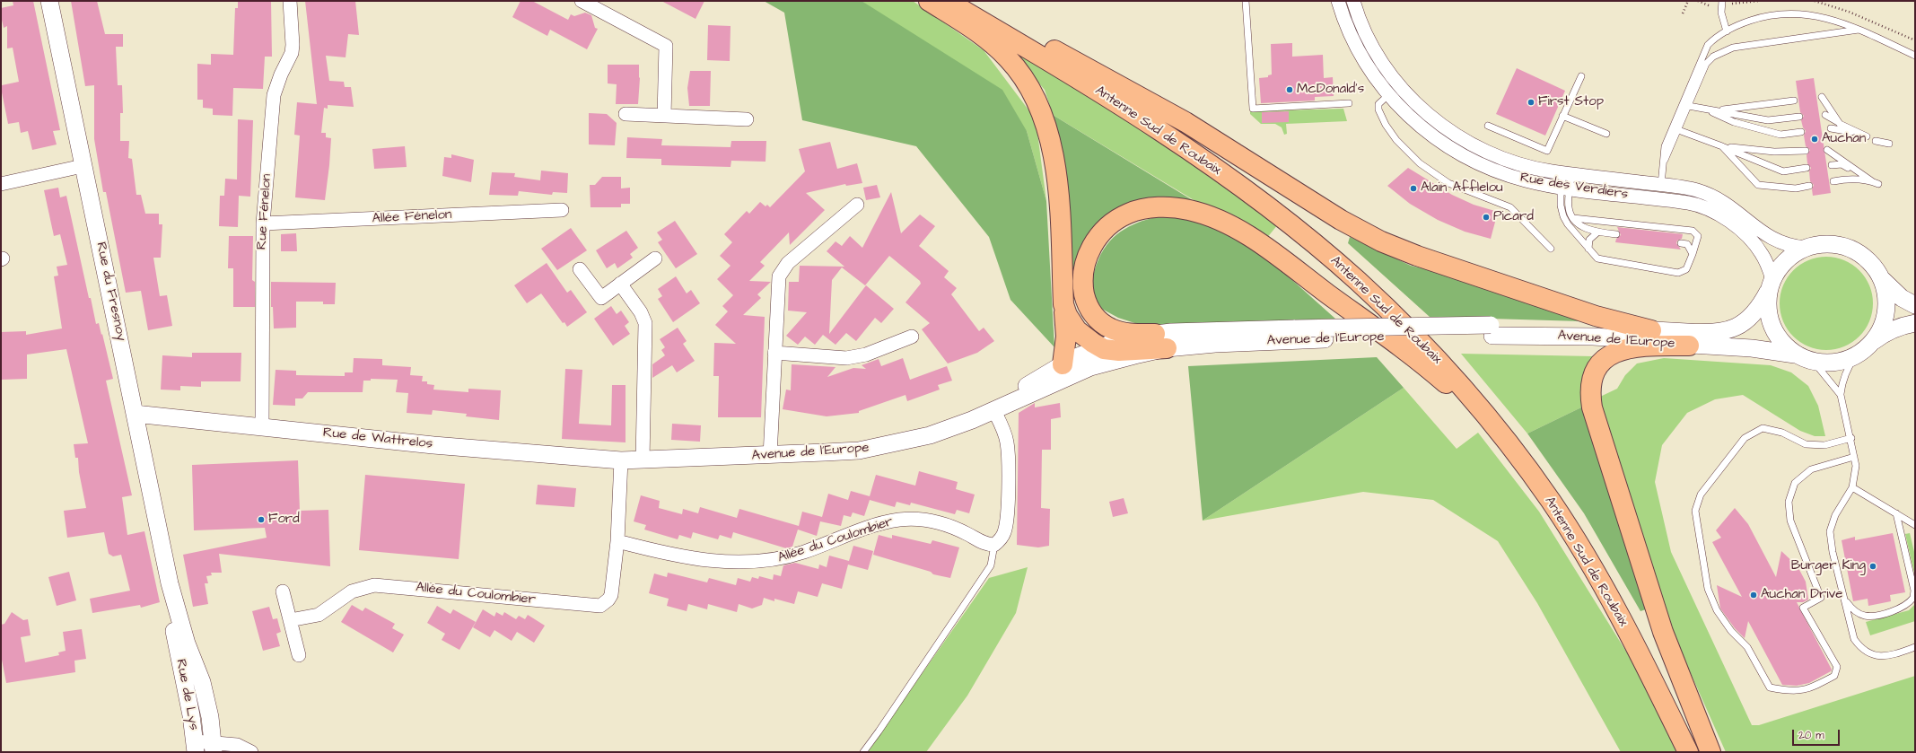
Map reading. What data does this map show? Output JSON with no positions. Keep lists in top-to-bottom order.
{
  "streets": {
    "highway": ["Antenne Sud de Roubaix"],
    "street": [
      "Rue des Verdiers",
      "Rue Fénelon",
      "Allée Fénelon",
      "Rue du Fresnoy",
      "Avenue de l'Europe",
      "Rue de Wattrelos",
      "Allée du Coulombier",
      "Rue de Lys"
    ]
  },
  "crossings": [
    ["Rue des Verdiers", "Avenue de l'Europe"],
    ["Rue Fénelon", "Allée Fénelon"],
    ["Rue Fénelon", "Rue de Wattrelos"],
    ["Rue du Fresnoy", "Rue de Wattrelos"],
    ["Rue du Fresnoy", "Rue de Lys"],
    ["Avenue de l'Europe", "Rue de Wattrelos"],
    ["Avenue de l'Europe", "Allée du Coulombier"],
    ["Rue de Wattrelos", "Allée du Coulombier"]
  ],
  "places": [
    "McDonald's",
    "First Stop",
    "Auchan",
    "Alain Afflelou",
    "Picard",
    "Ford",
    "Burger King",
    "Auchan Drive"
  ],
  "scale_bar": "20 m"
}
